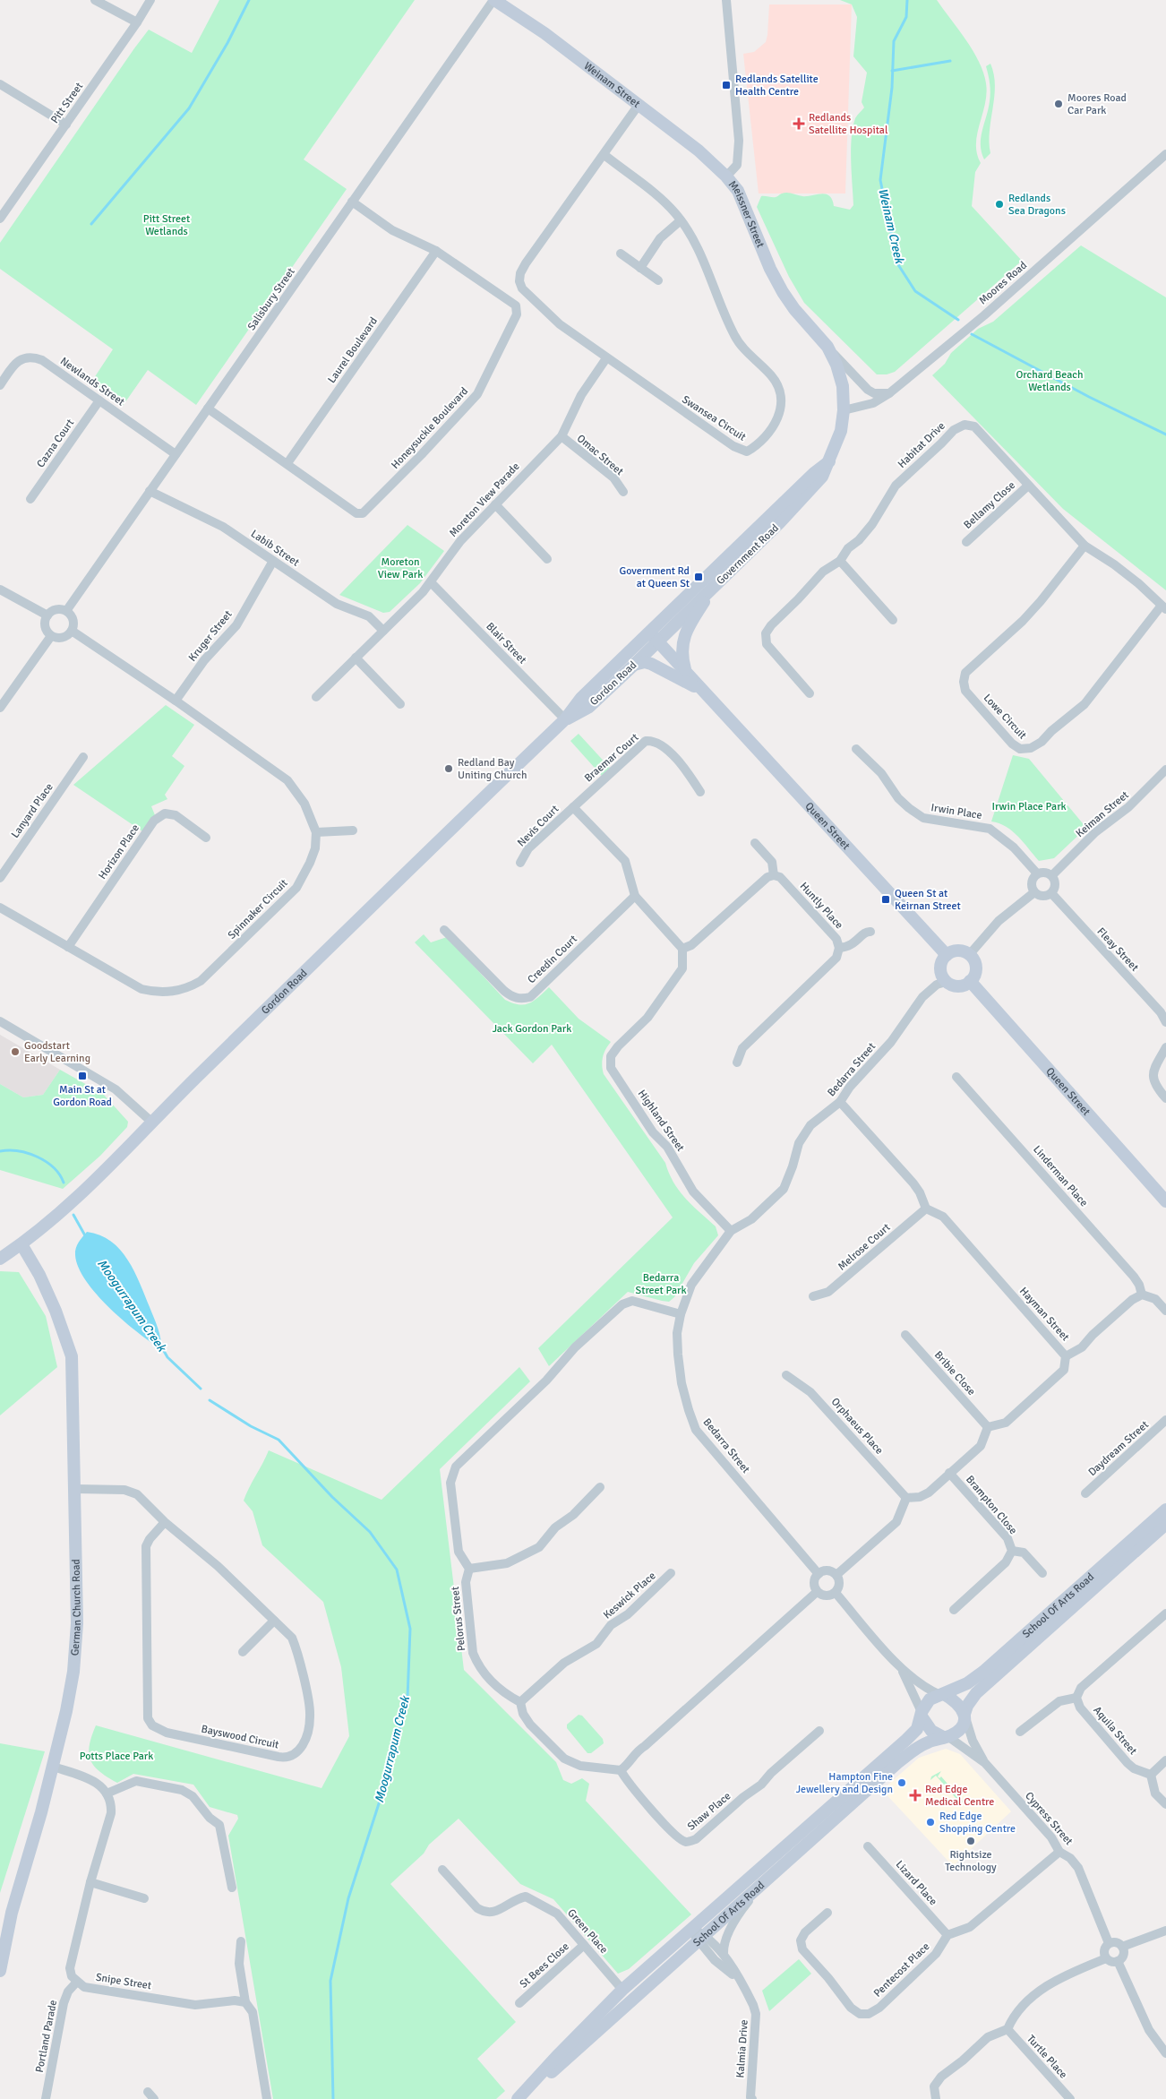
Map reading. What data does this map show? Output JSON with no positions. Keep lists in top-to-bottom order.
{
  "streets": {
    "street": [
      "Weinam Street",
      "Pitt Street",
      "Meissner Street",
      "Moores Road",
      "Salisbury Street",
      "Laurel Boulevard",
      "Newlands Street",
      "Swansea Circuit",
      "Honeysuckle Boulevard",
      "Cazna Court",
      "Habitat Drive",
      "Omac Street",
      "Moreton View Parade",
      "Bellamy Close",
      "Labib Street",
      "Government Road",
      "Kruger Street",
      "Blair Street",
      "Gordon Road",
      "Lowe Circuit",
      "Braemar Court",
      "Lanyard Place",
      "Irwin Place",
      "Keiman Street",
      "Queen Street",
      "Nevis Court",
      "Horizon Place",
      "Huntly Place",
      "Spinnaker Circuit",
      "Fleay Street",
      "Creedin Court",
      "Bedarra Street",
      "Highland Street",
      "Linderman Place",
      "Melrose Court",
      "Hayman Street",
      "Bribie Close",
      "Orphaeus Place",
      "Daydream Street",
      "Brampton Close",
      "Keswick Place",
      "School Of Arts Road",
      "German Church Road",
      "Pelorus Street",
      "Aquila Street",
      "Bayswood Circuit",
      "Shaw Place",
      "Cypress Street",
      "Lizard Place",
      "Green Place",
      "St Bees Close",
      "Pentecost Place",
      "Snipe Street",
      "Portland Parade",
      "Kalmia Drive",
      "Turtle Place"
    ]
  },
  "crossings": [
    ["Weinam Street", "Meissner Street"],
    ["Weinam Street", "Salisbury Street"],
    ["Weinam Street", "Swansea Circuit"],
    ["Meissner Street", "Moores Road"],
    ["Meissner Street", "Government Road"],
    ["Moores Road", "Government Road"],
    ["Salisbury Street", "Newlands Street"],
    ["Salisbury Street", "Honeysuckle Boulevard"],
    ["Salisbury Street", "Labib Street"],
    ["Salisbury Street", "Spinnaker Circuit"],
    ["Laurel Boulevard", "Honeysuckle Boulevard"],
    ["Newlands Street", "Cazna Court"],
    ["Swansea Circuit", "Moreton View Parade"],
    ["Habitat Drive", "Bellamy Close"],
    ["Habitat Drive", "Lowe Circuit"],
    ["Omac Street", "Moreton View Parade"],
    ["Moreton View Parade", "Labib Street"],
    ["Moreton View Parade", "Blair Street"],
    ["Labib Street", "Kruger Street"],
    ["Government Road", "Gordon Road"],
    ["Government Road", "Queen Street"],
    ["Kruger Street", "Spinnaker Circuit"],
    ["Blair Street", "Gordon Road"],
    ["Gordon Road", "Queen Street"],
    ["Gordon Road", "German Church Road"],
    ["Braemar Court", "Nevis Court"],
    ["Irwin Place", "Keiman Street"],
    ["Irwin Place", "Fleay Street"],
    ["Keiman Street", "Fleay Street"],
    ["Queen Street", "Bedarra Street"],
    ["Horizon Place", "Spinnaker Circuit"],
    ["Bedarra Street", "Highland Street"],
    ["Melrose Court", "Hayman Street"],
    ["Hayman Street", "Bribie Close"],
    ["Keswick Place", "Pelorus Street"],
    ["School Of Arts Road", "Cypress Street"],
    ["School Of Arts Road", "Green Place"],
    ["School Of Arts Road", "Kalmia Drive"],
    ["German Church Road", "Bayswood Circuit"],
    ["Lizard Place", "Pentecost Place"],
    ["Green Place", "St Bees Close"],
    ["Snipe Street", "Portland Parade"]
  ],
  "water": ["Weinam Creek", "Moogurrapum Creek"],
  "parks": [
    "Pitt Street Wetlands",
    "Orchard Beach Wetlands",
    "Moreton View Park",
    "Irwin Place Park",
    "Jack Gordon Park",
    "Bedarra Street Park",
    "Potts Place Park"
  ],
  "places": {
    "transit": [
      "Redlands Satellite Health Centre",
      "Government Rd at Queen St",
      "Queen St at Keirnan Street",
      "Main St at Gordon Road"
    ],
    "other": [
      "Moores Road Car Park",
      "Redlands Sea Dragons",
      "Redland Bay Uniting Church",
      "Goodstart Early Learning",
      "Hampton Fine Jewellery and Design",
      "Red Edge Shopping Centre",
      "Rightsize Technology"
    ],
    "health": ["Redlands Satellite Hospital", "Red Edge Medical Centre"]
  }
}
